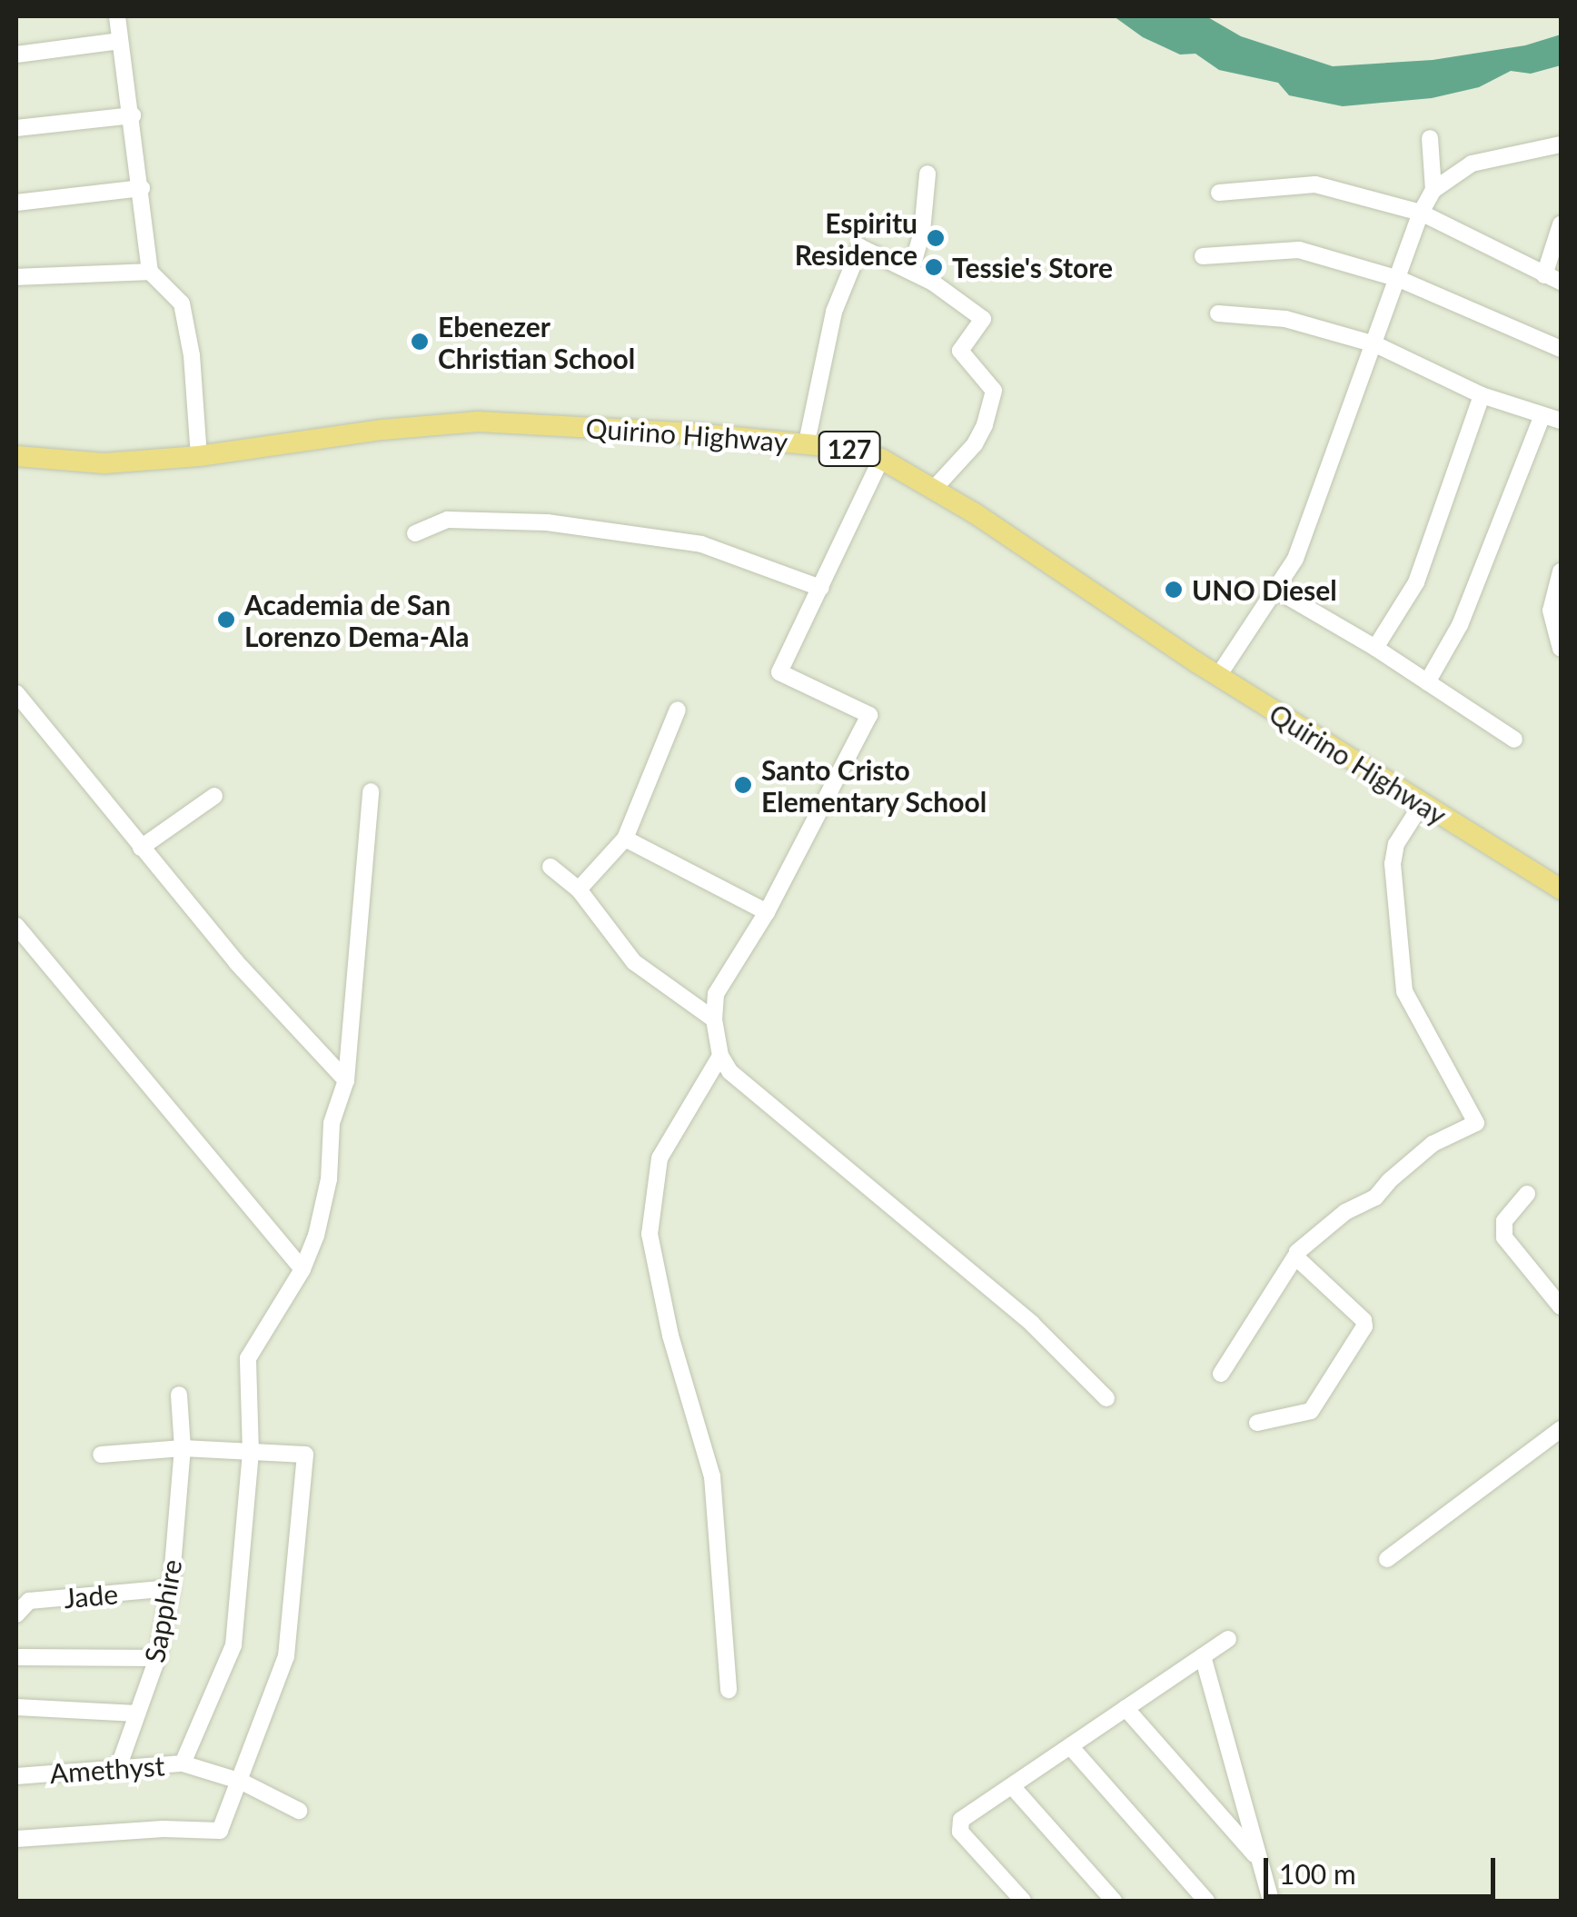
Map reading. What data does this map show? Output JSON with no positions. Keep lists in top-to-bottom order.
{
  "streets": {
    "main road": ["Quirino Highway", "127"],
    "street": ["Jade", "Sapphire", "Amethyst"]
  },
  "crossings": [
    ["Jade", "Sapphire"],
    ["Sapphire", "Amethyst"]
  ],
  "places": [
    "Espiritu Residence",
    "Tessie's Store",
    "Ebenezer Christian School",
    "UNO Diesel",
    "Academia de San Lorenzo Dema-Ala",
    "Santo Cristo Elementary School"
  ],
  "scale_bar": "100 m"
}
